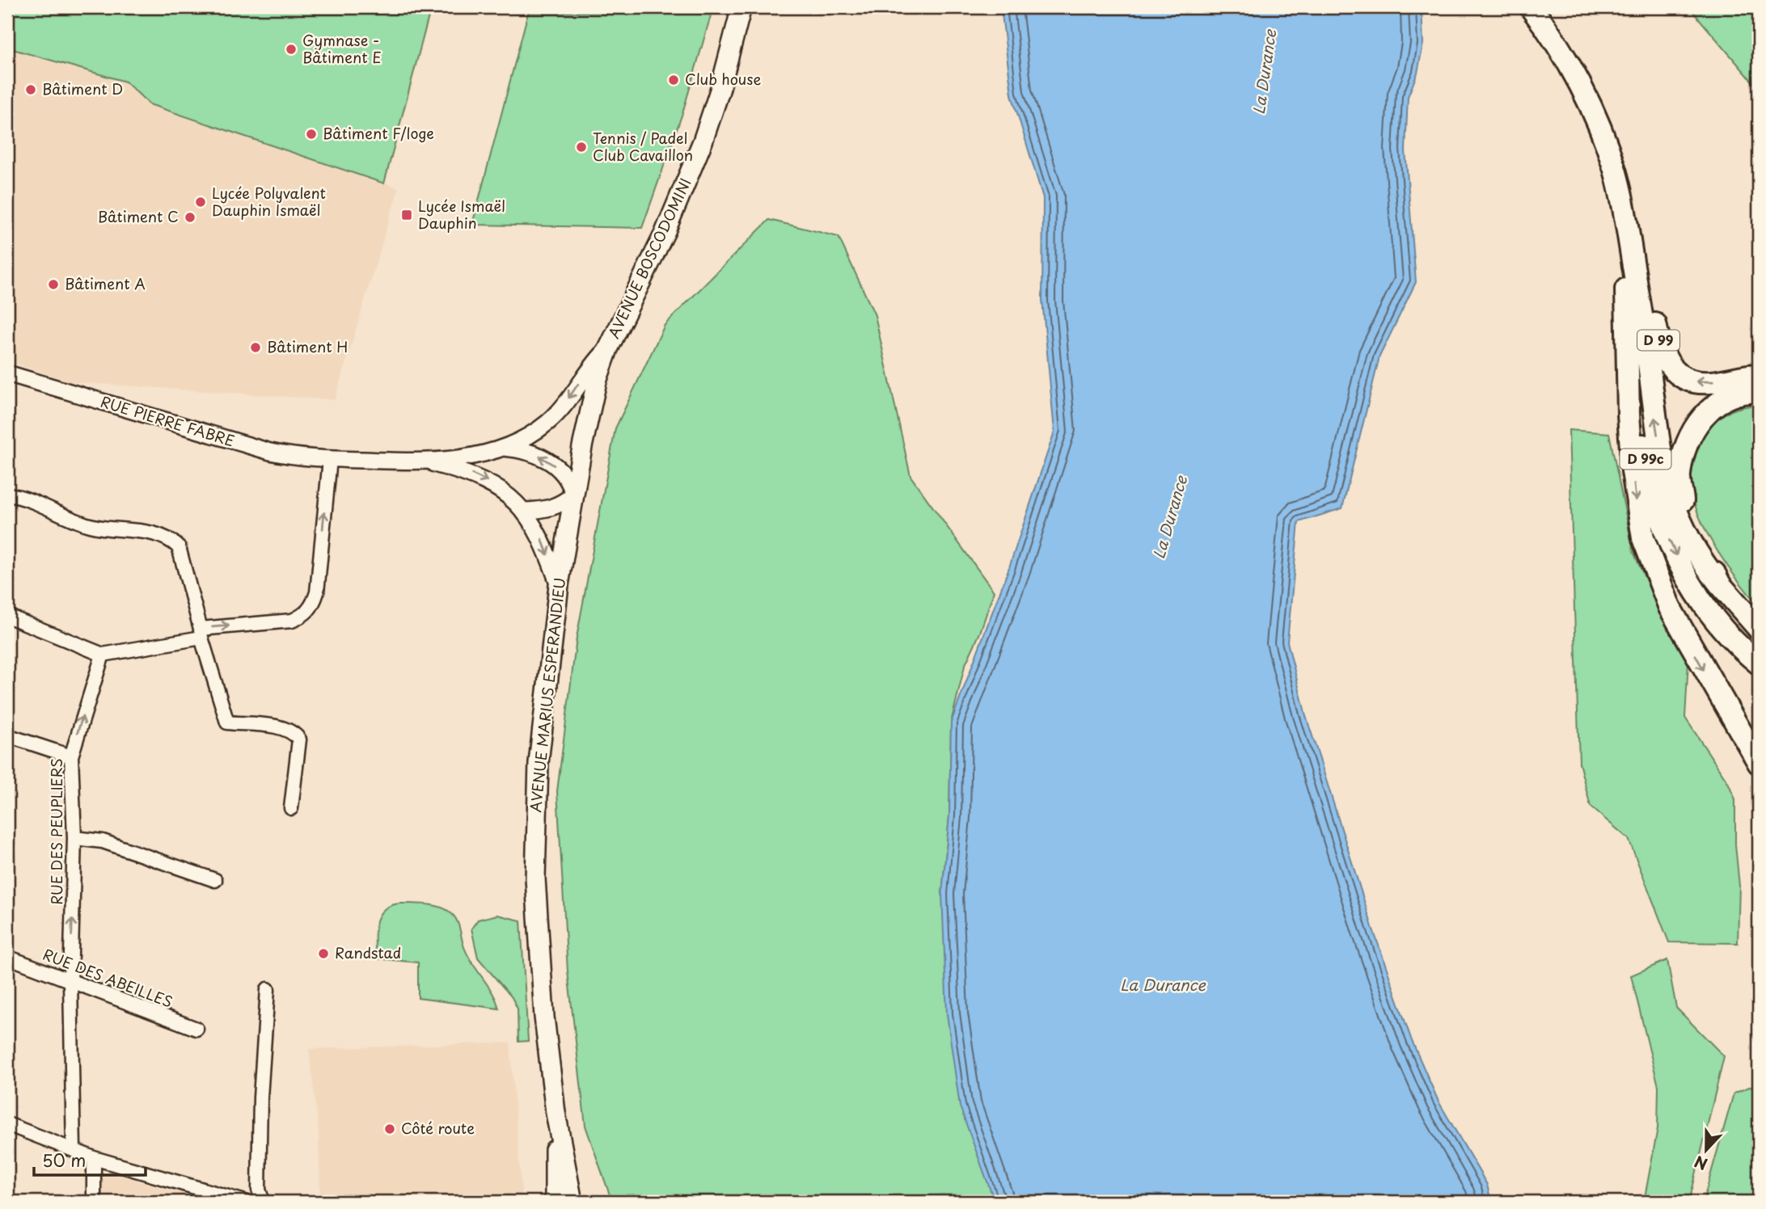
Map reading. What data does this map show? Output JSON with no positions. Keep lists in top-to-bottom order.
{
  "streets": {
    "main road": [
      "AVENUE BOSCODOMINI",
      "D 99",
      "D 99c",
      "AVENUE MARIUS ESPERANDIEU"
    ],
    "street": ["RUE PIERRE FABRE", "RUE DES PEUPLIERS", "RUE DES ABEILLES"]
  },
  "crossings": [
    ["AVENUE BOSCODOMINI", "AVENUE MARIUS ESPERANDIEU"],
    ["D 99", "D 99c"],
    ["RUE DES PEUPLIERS", "RUE DES ABEILLES"]
  ],
  "one_way": ["RUE DES PEUPLIERS"],
  "water": ["La Durance"],
  "places": {
    "other": [
      "Gymnase - Bâtiment E",
      "Club house",
      "Bâtiment D",
      "Bâtiment F/loge",
      "Tennis / Padel Club Cavaillon",
      "Lycée Polyvalent Dauphin Ismaël",
      "Bâtiment C",
      "Bâtiment A",
      "Bâtiment H",
      "Randstad",
      "Côté route"
    ],
    "transit": ["Lycée Ismaël Dauphin"]
  },
  "scale_bar": "50 m",
  "north": "bottom"
}
